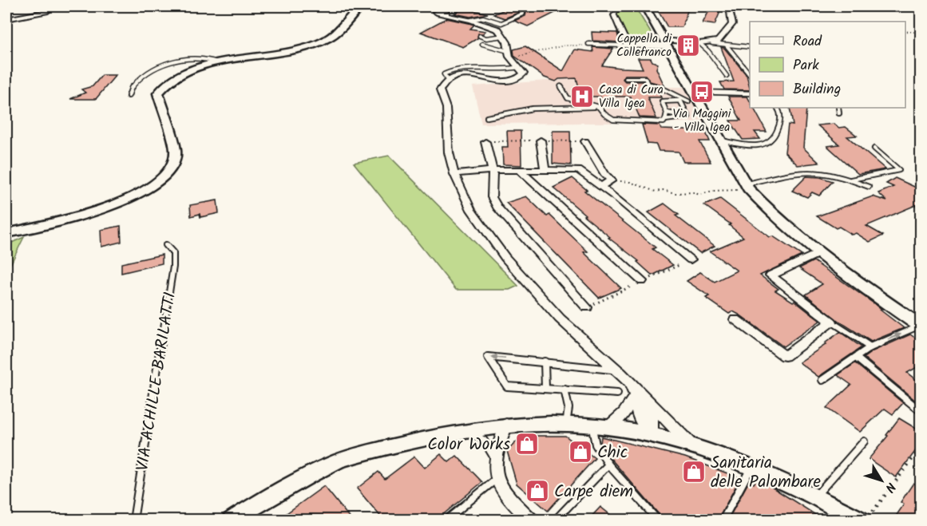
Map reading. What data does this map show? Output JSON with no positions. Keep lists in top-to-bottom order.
{
  "streets": {
    "lane": ["VIA ACHILLE BARILATTI"]
  },
  "places": {
    "building": ["Cappella di Collefranco"],
    "bus stop": ["Via Maggini - Villa Igea"],
    "hospital": ["Casa di Cura Villa Igea"],
    "shop": [
      "Color Works",
      "Chic",
      "Sanitaria delle Palombare",
      "Carpe diem"
    ]
  },
  "legend": ["Road", "Park", "Building"],
  "north": "bottom right"
}
